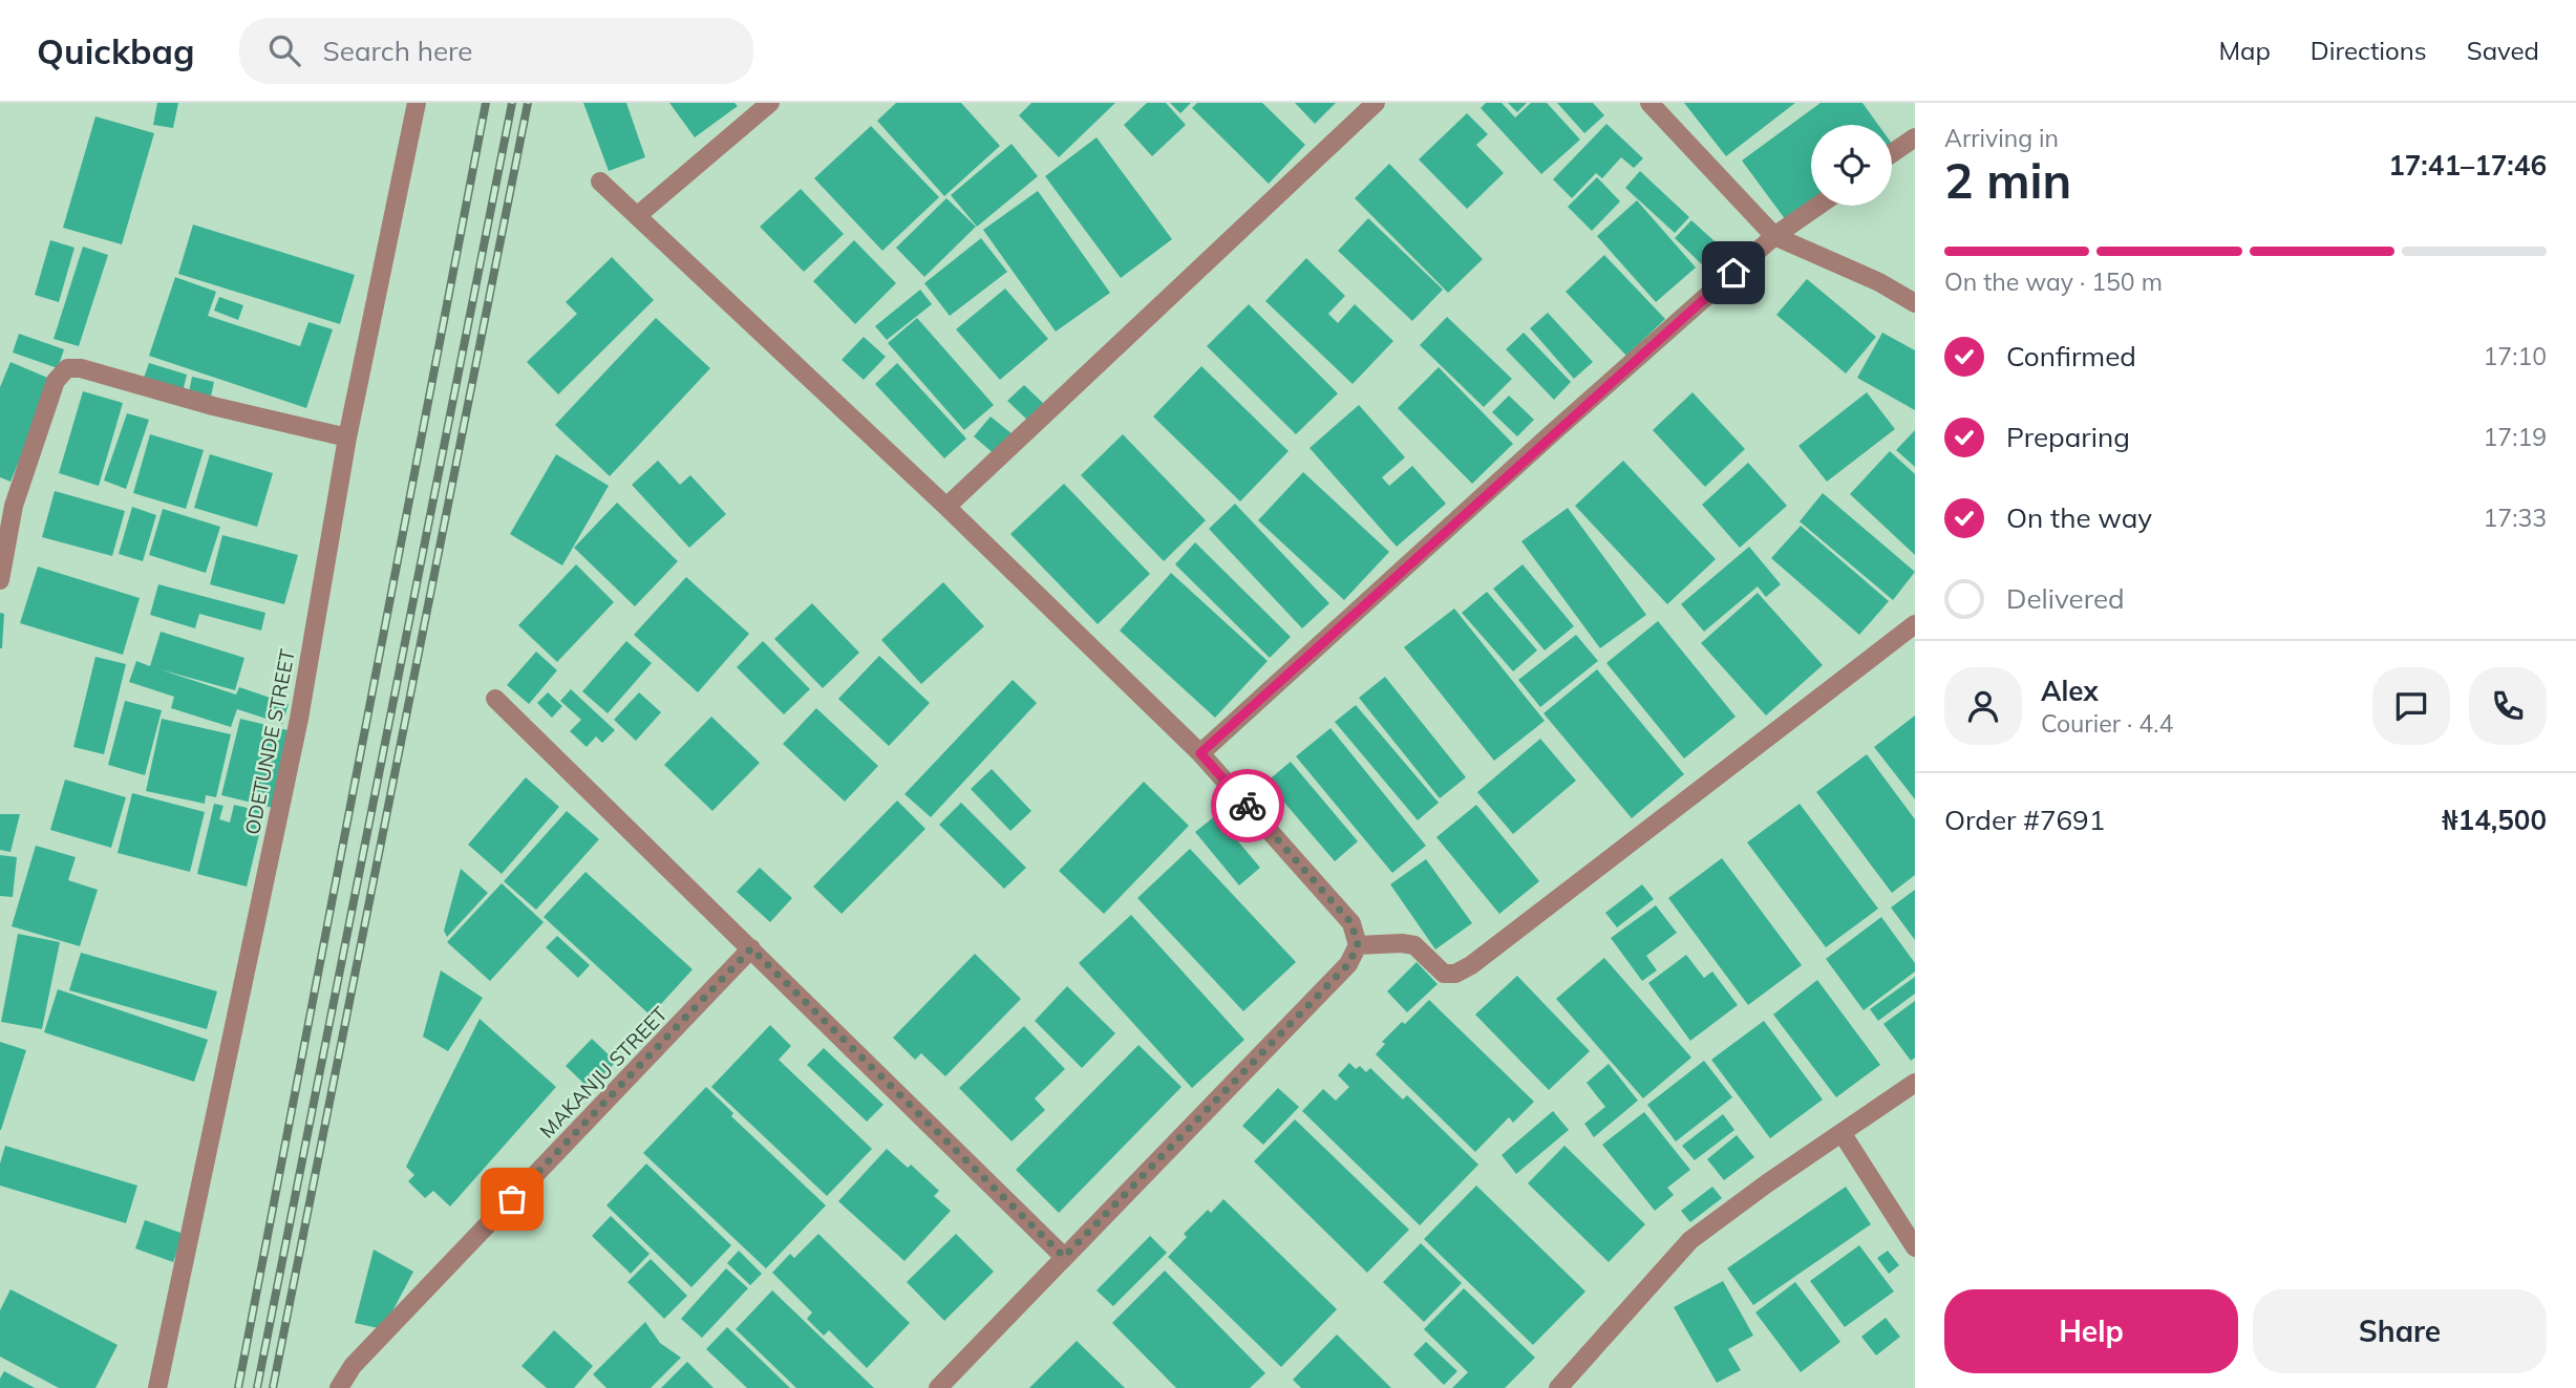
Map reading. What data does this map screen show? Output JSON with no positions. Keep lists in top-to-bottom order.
{
  "streets": {
    "street": ["ODETUNDE STREET", "MAKANJU STREET"]
  },
  "page": {
    "header": "Quickbag",
    "search": "Search here",
    "nav": ["Map", "Directions", "Saved"],
    "heading": ["2 min", "Arriving in", "17:41–17:46"],
    "panel": [
      "Alex",
      "Courier · 4.4",
      "Order #7691",
      "₦14,500"
    ],
    "bar": "On the way · 150 m",
    "list": [
      ["Confirmed", "17:10"],
      ["Preparing", "17:19"],
      ["On the way", "17:33"],
      "Delivered"
    ],
    "buttons": ["Help", "Share"]
  }
}
